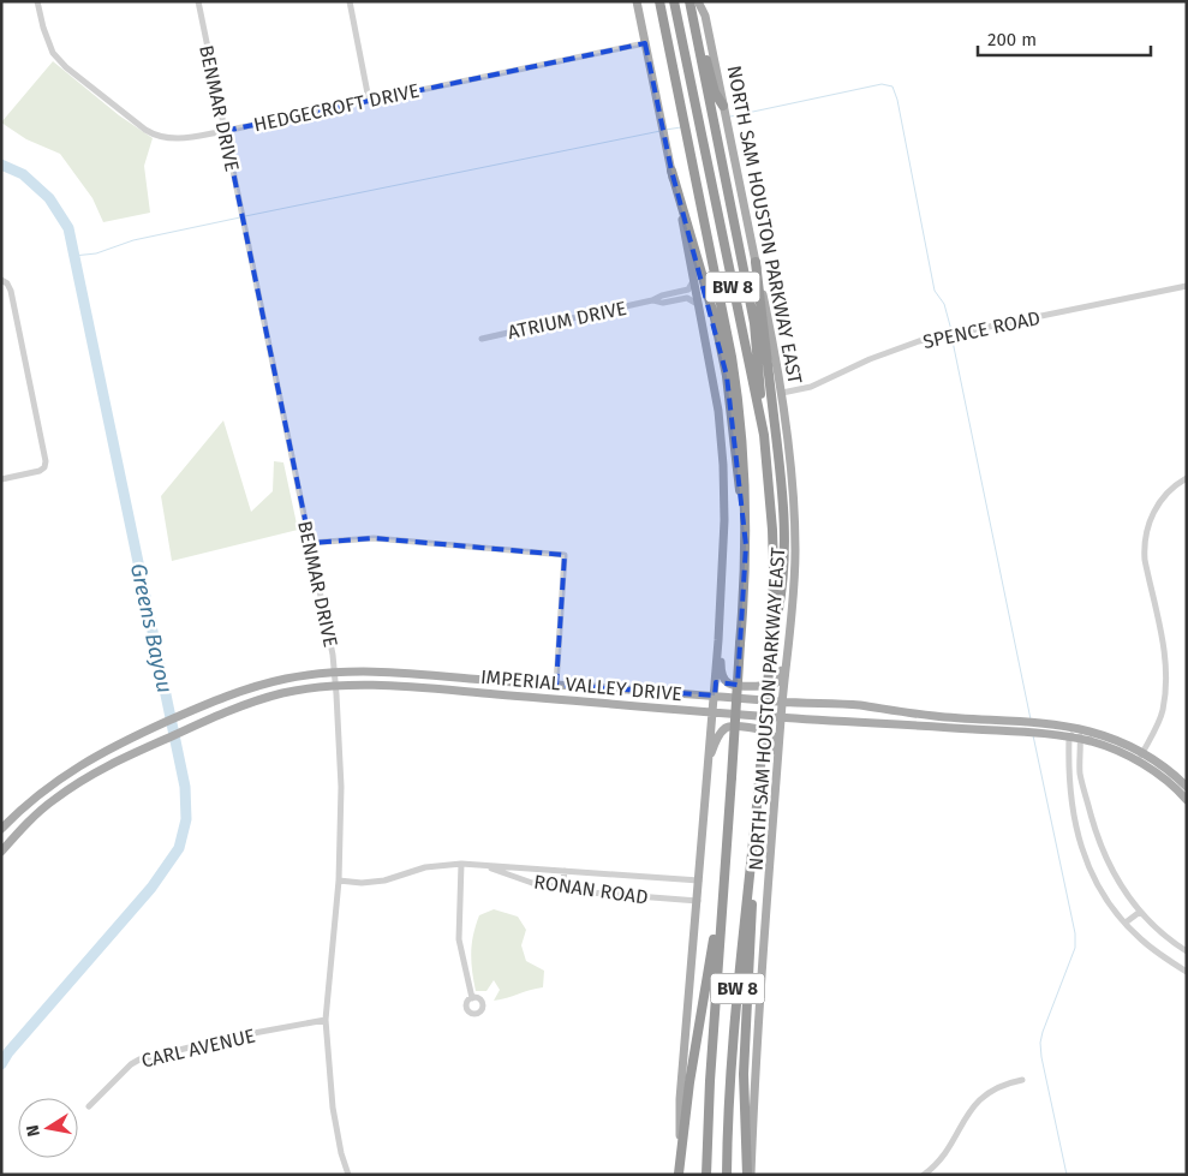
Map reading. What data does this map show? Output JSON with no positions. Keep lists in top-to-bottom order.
{
  "streets": {
    "highway": ["NORTH SAM HOUSTON PARKWAY EAST", "BW 8"],
    "main road": ["IMPERIAL VALLEY DRIVE"],
    "street": [
      "HEDGECROFT DRIVE",
      "BENMAR DRIVE",
      "ATRIUM DRIVE",
      "SPENCE ROAD",
      "RONAN ROAD",
      "CARL AVENUE"
    ]
  },
  "crossings": [
    ["HEDGECROFT DRIVE", "BENMAR DRIVE"],
    ["BENMAR DRIVE", "IMPERIAL VALLEY DRIVE"],
    ["BENMAR DRIVE", "RONAN ROAD"],
    ["BENMAR DRIVE", "CARL AVENUE"],
    ["NORTH SAM HOUSTON PARKWAY EAST", "SPENCE ROAD"],
    ["NORTH SAM HOUSTON PARKWAY EAST", "IMPERIAL VALLEY DRIVE"]
  ],
  "water": ["Greens Bayou"],
  "scale_bar": "200 m",
  "north": "left"
}
